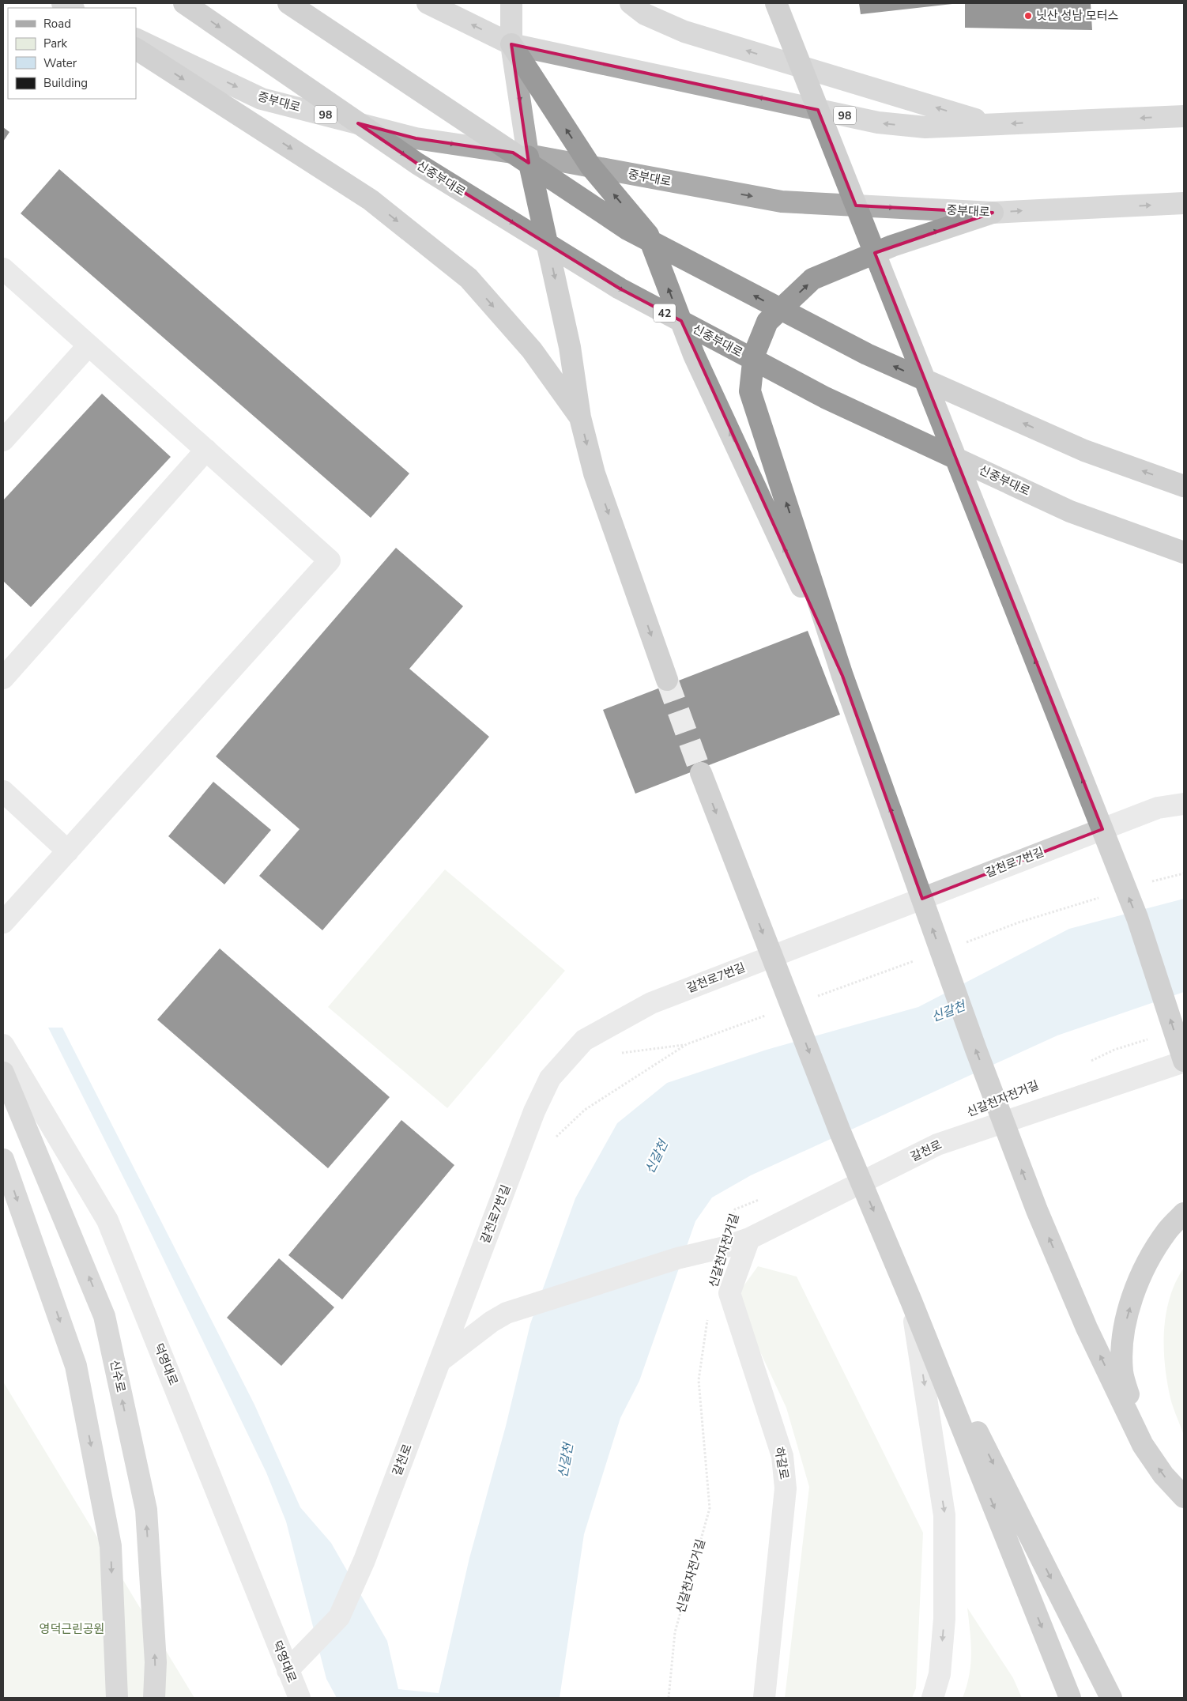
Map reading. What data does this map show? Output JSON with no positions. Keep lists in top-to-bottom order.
{
  "streets": {
    "highway": ["신중부대로", "42"],
    "main road": ["중부대로", "98", "신수로"],
    "street": [
      "갈천로7번길",
      "갈천로",
      "덕영대로",
      "하갈로"
    ],
    "path": ["신갈천자전거길"]
  },
  "crossings": [
    ["갈천로7번길", "갈천로"],
    ["신갈천자전거길", "갈천로"],
    ["갈천로", "덕영대로"],
    ["갈천로", "하갈로"]
  ],
  "water": ["신갈천"],
  "parks": ["영덕근린공원"],
  "places": ["닛산 성남 모터스"],
  "legend": [
    "Road",
    "Park",
    "Water",
    "Building"
  ]
}
